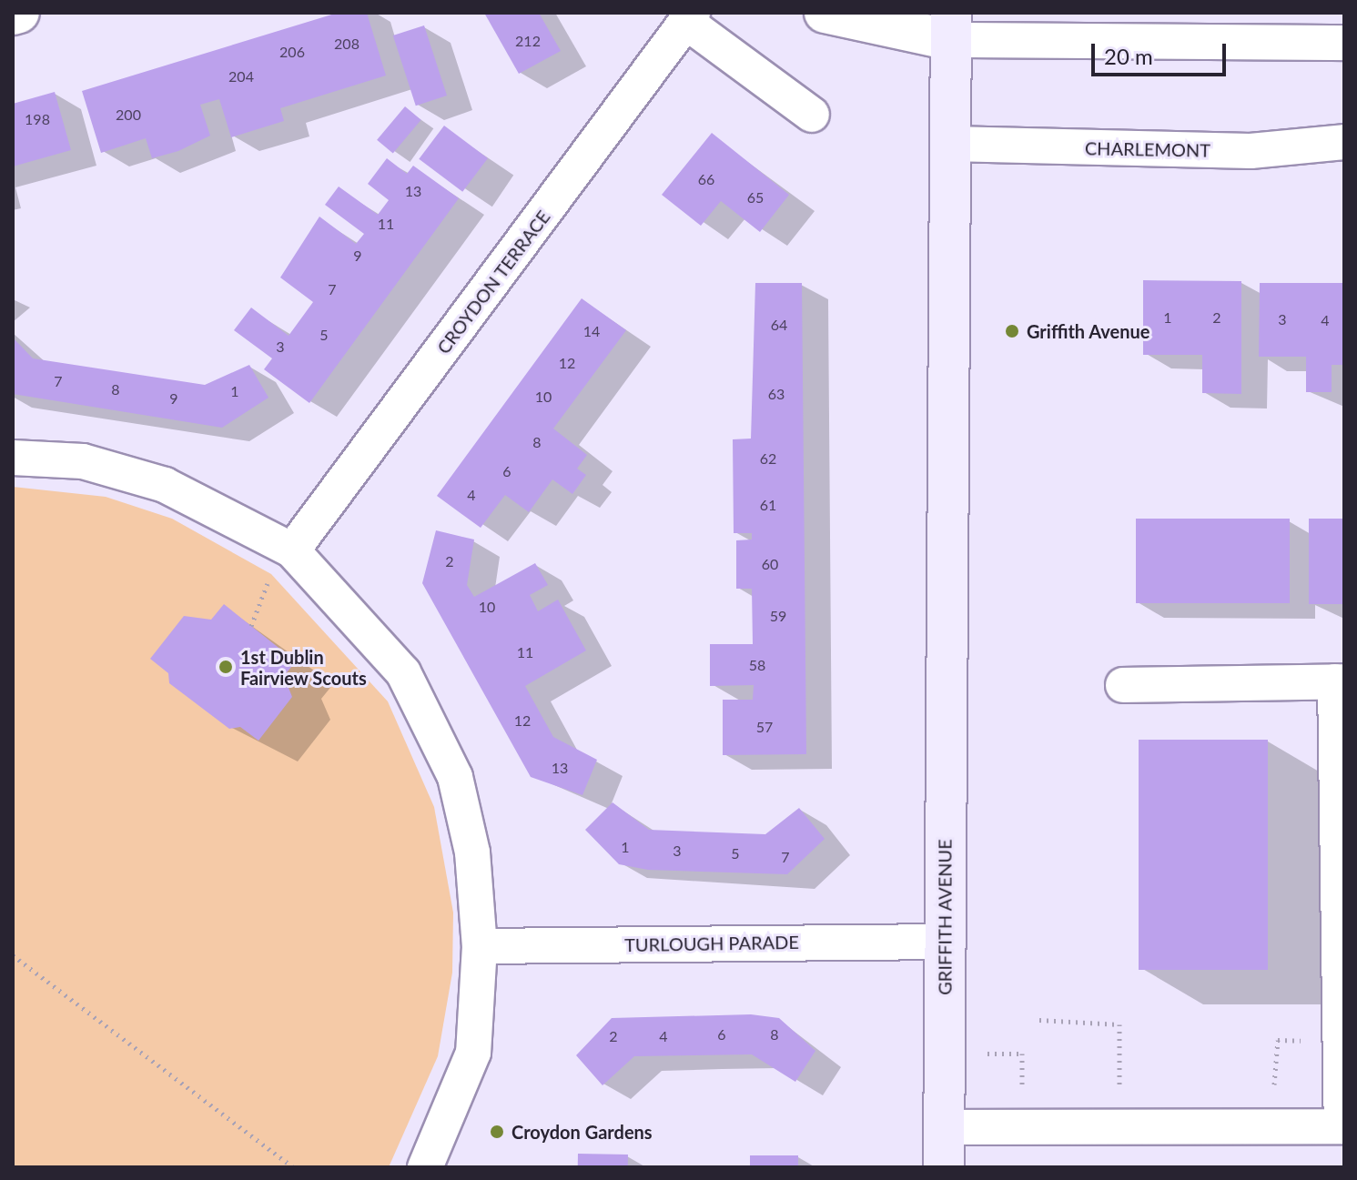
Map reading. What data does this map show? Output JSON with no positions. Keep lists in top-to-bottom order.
{
  "streets": {
    "main road": ["GRIFFITH AVENUE"],
    "street": ["CHARLEMONT", "CROYDON TERRACE", "TURLOUGH PARADE"]
  },
  "crossings": [
    ["CHARLEMONT", "GRIFFITH AVENUE"],
    ["GRIFFITH AVENUE", "TURLOUGH PARADE"]
  ],
  "places": ["Griffith Avenue", "1st Dublin Fairview Scouts", "Croydon Gardens"],
  "house_numbers": [
    "212",
    "208",
    "206",
    "204",
    "200",
    "198",
    "66",
    "13",
    "65",
    "11",
    "9",
    "7",
    "1",
    "2",
    "3",
    "4",
    "64",
    "14",
    "5",
    "3",
    "12",
    "7",
    "8",
    "1",
    "63",
    "10",
    "9",
    "8",
    "62",
    "6",
    "4",
    "61",
    "2",
    "60",
    "10",
    "59",
    "11",
    "58",
    "12",
    "57",
    "13",
    "1",
    "3",
    "5",
    "7",
    "6",
    "8",
    "2",
    "4"
  ],
  "scale_bar": "20 m"
}
